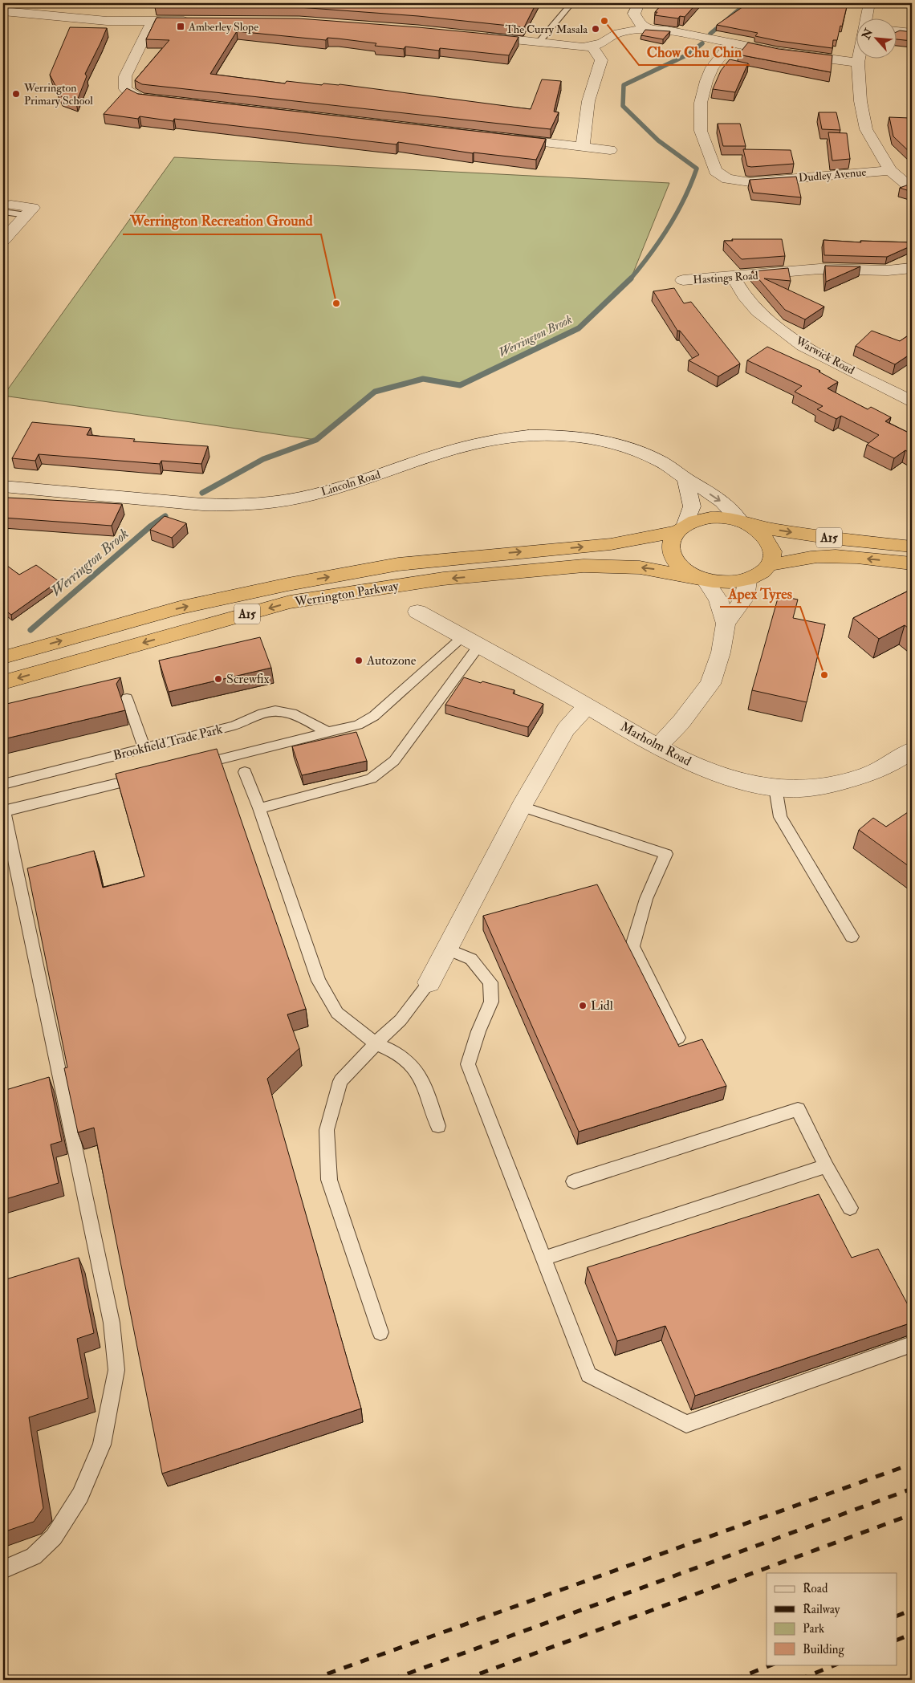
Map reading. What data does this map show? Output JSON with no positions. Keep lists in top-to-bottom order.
{
  "streets": {
    "highway": ["A15", "Werrington Parkway"],
    "street": [
      "Dudley Avenue",
      "Hastings Road",
      "Warwick Road",
      "Lincoln Road",
      "Marholm Road"
    ],
    "lane": ["Brookfield Trade Park"]
  },
  "crossings": [
    ["Hastings Road", "Warwick Road"],
    ["Lincoln Road", "A15"],
    ["Lincoln Road", "Werrington Parkway"],
    ["A15", "Werrington Parkway"]
  ],
  "water": ["Werrington Brook"],
  "places": {
    "other": [
      "Chow Chu Chin",
      "The Curry Masala",
      "Werrington Primary School",
      "Werrington Recreation Ground",
      "Autozone",
      "Apex Tyres",
      "Screwfix",
      "Lidl"
    ],
    "transit": ["Amberley Slope"]
  },
  "legend": [
    "Road",
    "Railway",
    "Park",
    "Building"
  ],
  "north": "top left"
}
